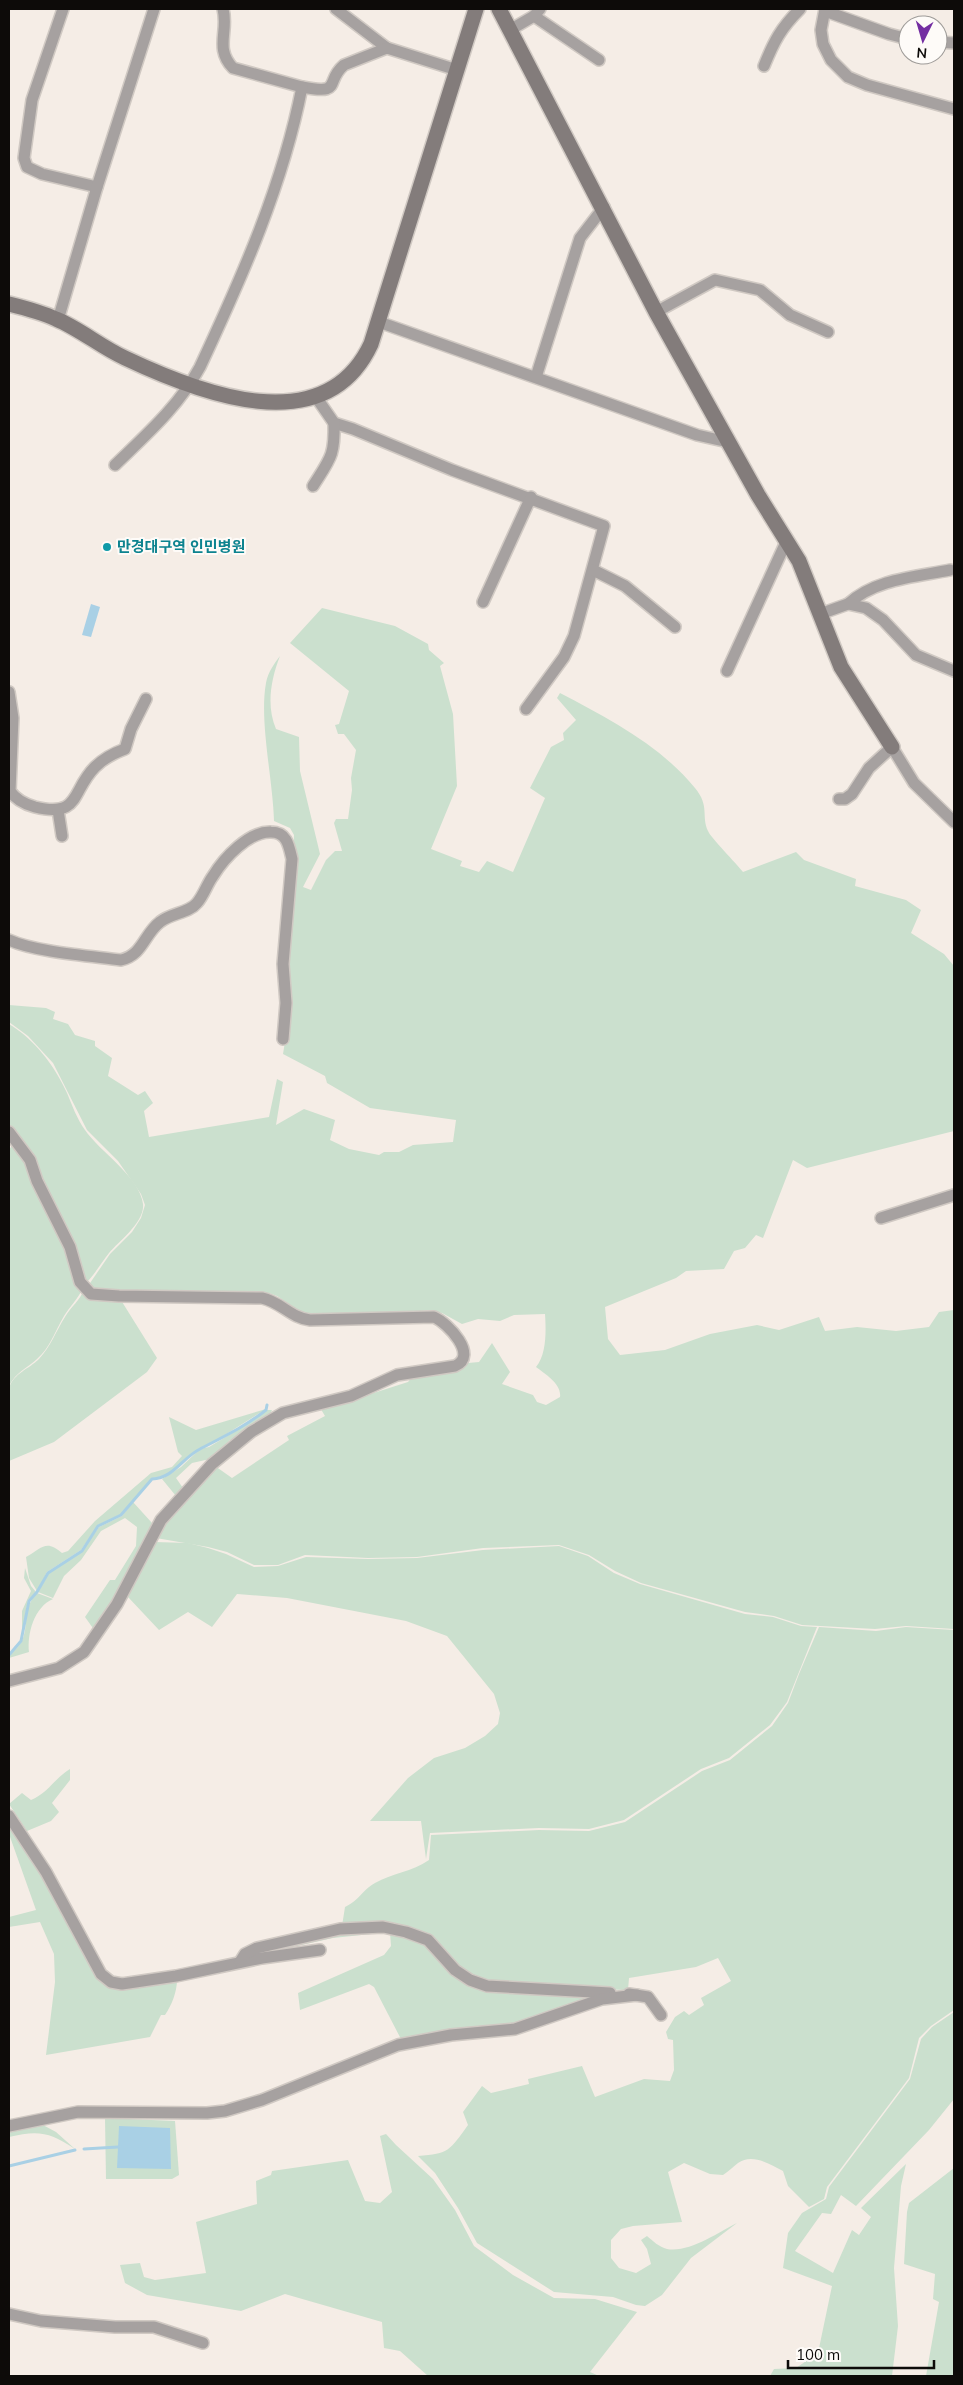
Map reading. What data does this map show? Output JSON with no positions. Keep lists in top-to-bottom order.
{
  "places": ["만경대구역 인민병원"],
  "scale_bar": "100 m",
  "north": "bottom"
}
